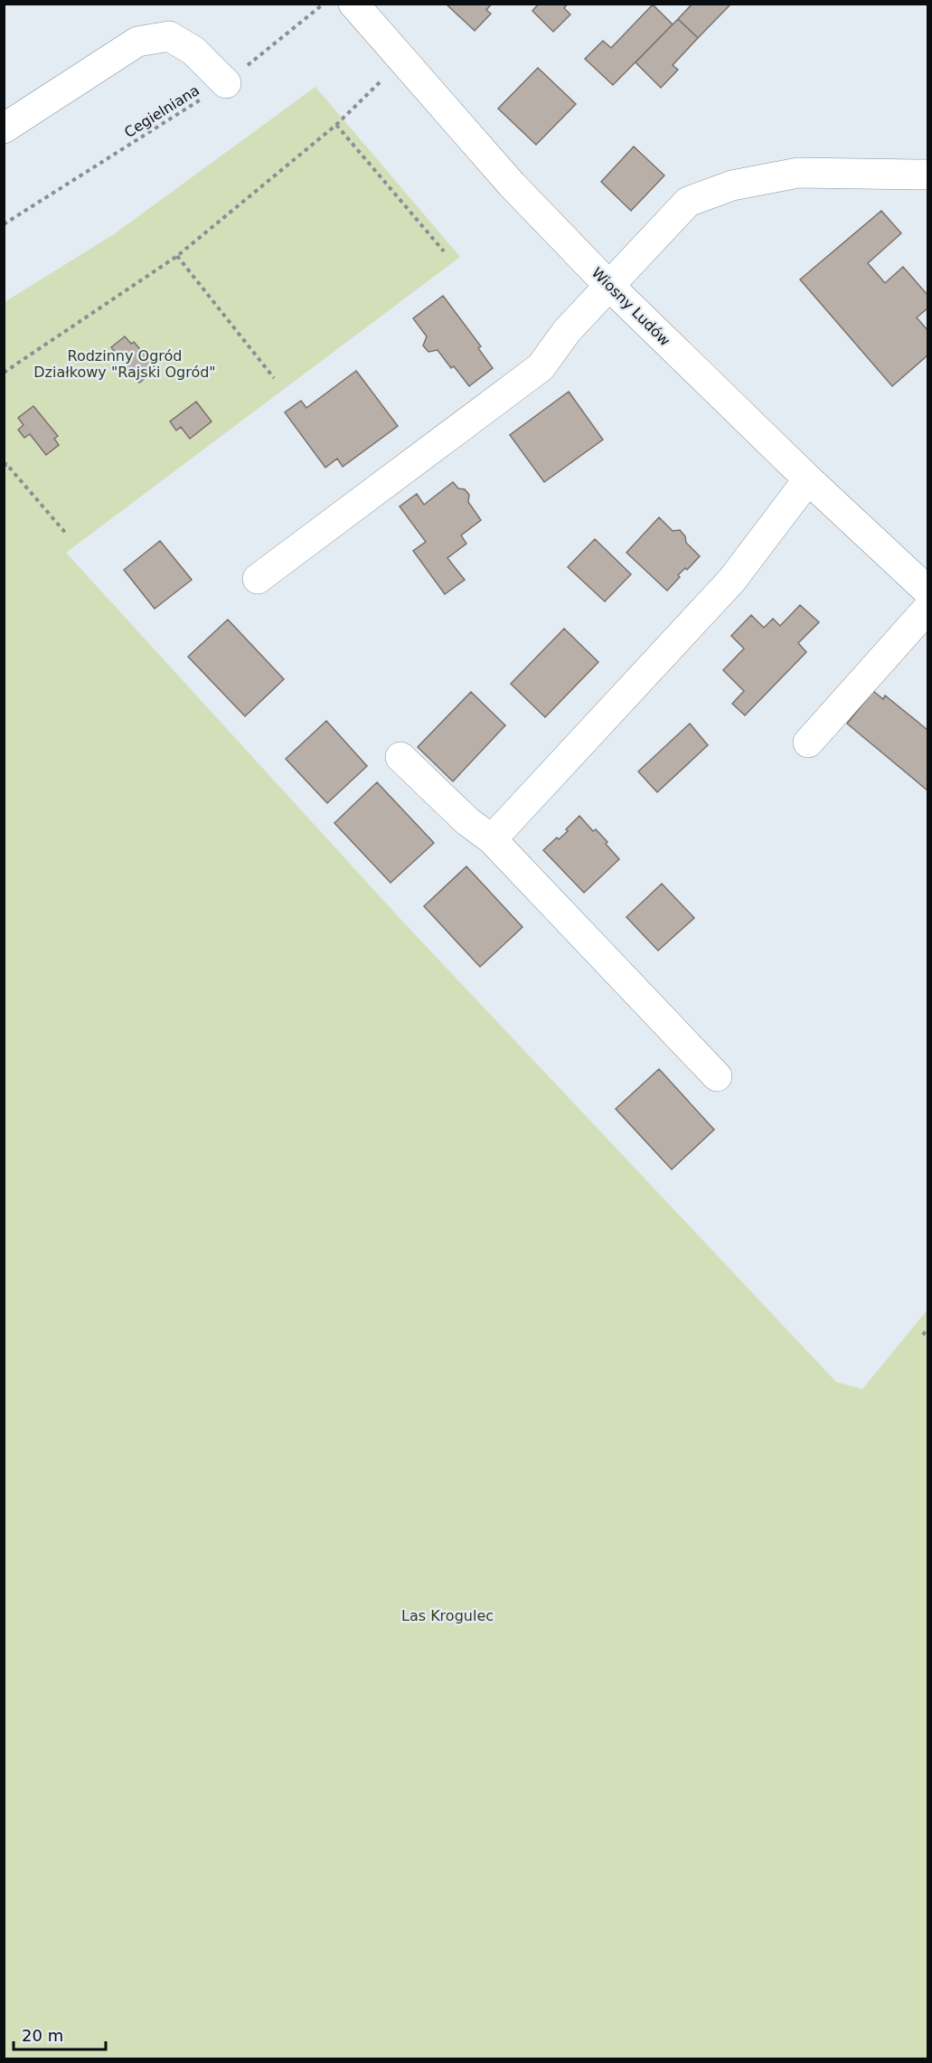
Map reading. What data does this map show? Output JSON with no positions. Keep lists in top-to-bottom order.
{
  "streets": {
    "street": ["Wiosny Ludów"],
    "path": ["Cegielniana"]
  },
  "parks": ["Rodzinny Ogród Działkowy \"Rajski Ogród\"", "Las Krogulec"],
  "scale_bar": "20 m"
}
